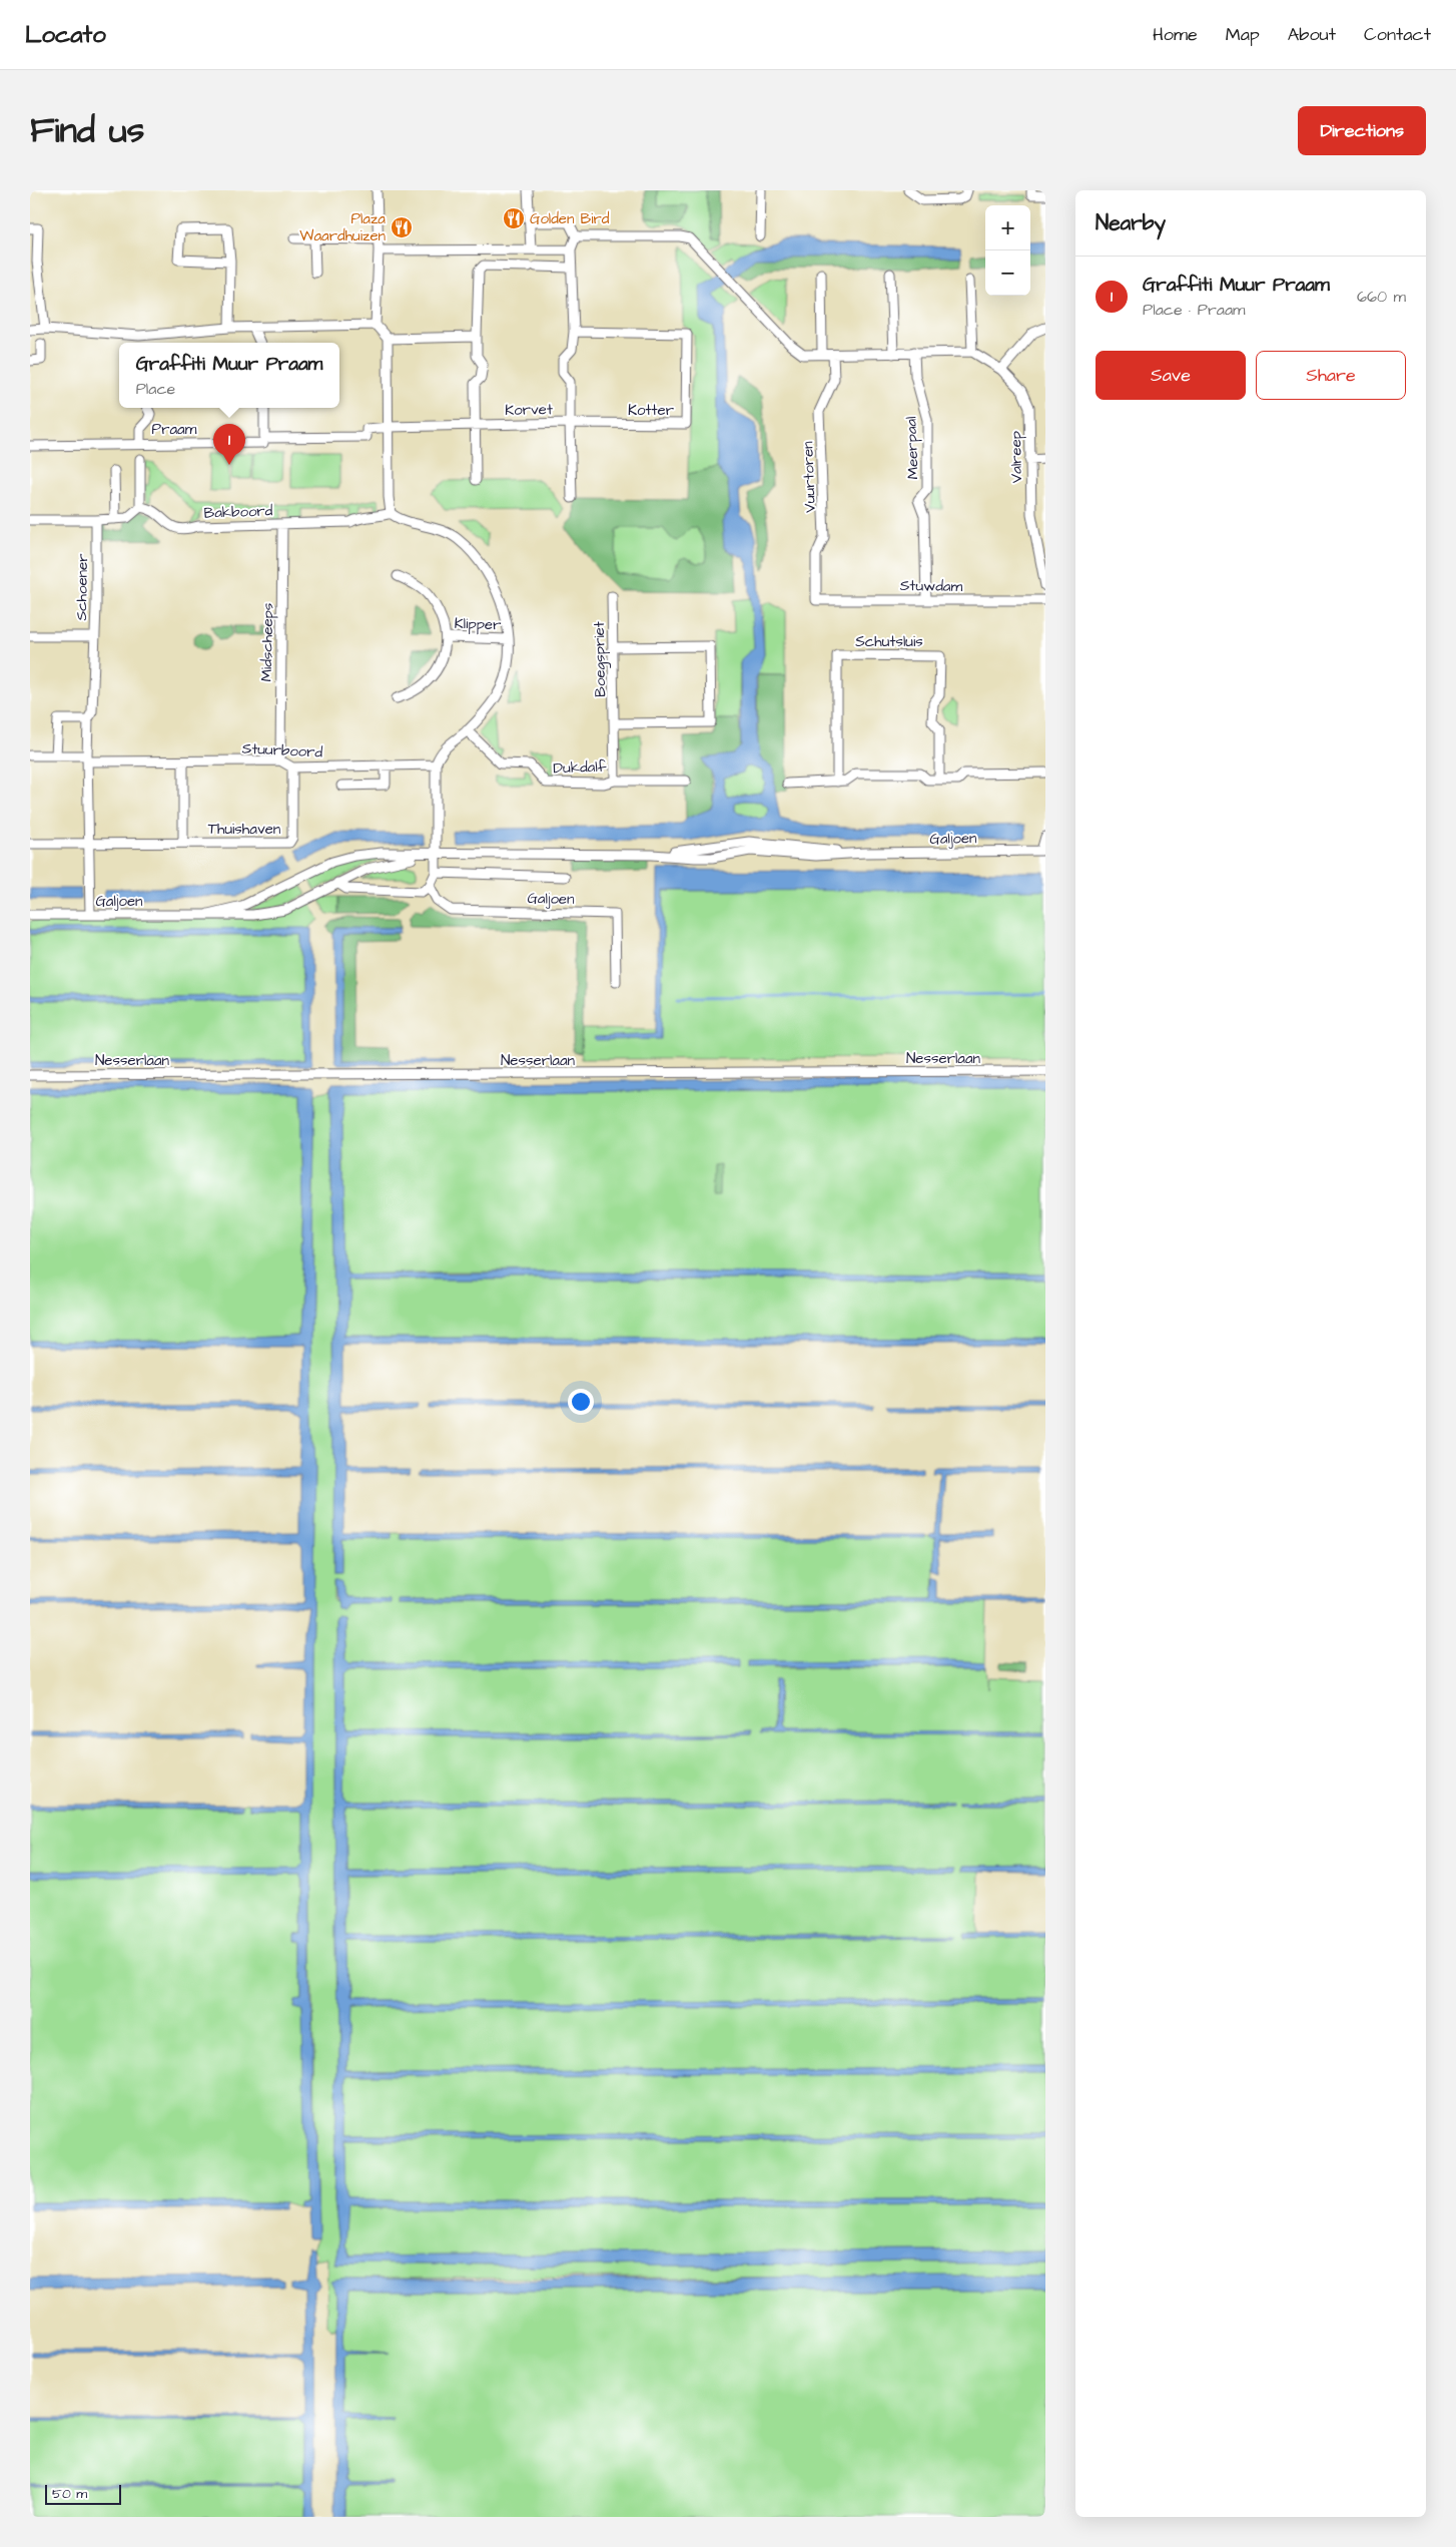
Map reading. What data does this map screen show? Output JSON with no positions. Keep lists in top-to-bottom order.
{
  "streets": {
    "street": [
      "Korvet",
      "Kotter",
      "Praam",
      "Meerpaal",
      "Valreep",
      "Vuurtoren",
      "Bakboord",
      "Stuwdam",
      "Schoener",
      "Klipper",
      "Schutsluis",
      "Midscheeps",
      "Boegspriet",
      "Stuurboord",
      "Dukdalf",
      "Thuishaven",
      "Galjoen",
      "Nesserlaan"
    ]
  },
  "crossings": [
    ["Korvet", "Kotter"],
    ["Korvet", "Praam"],
    ["Meerpaal", "Valreep"],
    ["Meerpaal", "Stuwdam"],
    ["Valreep", "Vuurtoren"],
    ["Vuurtoren", "Stuwdam"],
    ["Bakboord", "Midscheeps"],
    ["Schoener", "Stuurboord"],
    ["Midscheeps", "Stuurboord"],
    ["Boegspriet", "Dukdalf"],
    ["Stuurboord", "Thuishaven"]
  ],
  "places": {
    "restaurant": ["Golden Bird", "Plaza Waardhuizen"]
  },
  "scale_bar": "50 m",
  "page": {
    "header": "Locato",
    "nav": [
      "Home",
      "Map",
      "About",
      "Contact"
    ],
    "title": "Find us",
    "buttons": [
      "Directions",
      ["Save", "Share"]
    ],
    "heading": "Nearby",
    "map_buttons": ["+", "−"],
    "list": [
      {
        "mark": "1",
        "name": "Graffiti Muur Praam",
        "note": "Place · Praam",
        "value": "660 m"
      }
    ],
    "popup": ["Graffiti Muur Praam", "Place"],
    "pins": "1",
    "scale": "50 m"
  }
}
